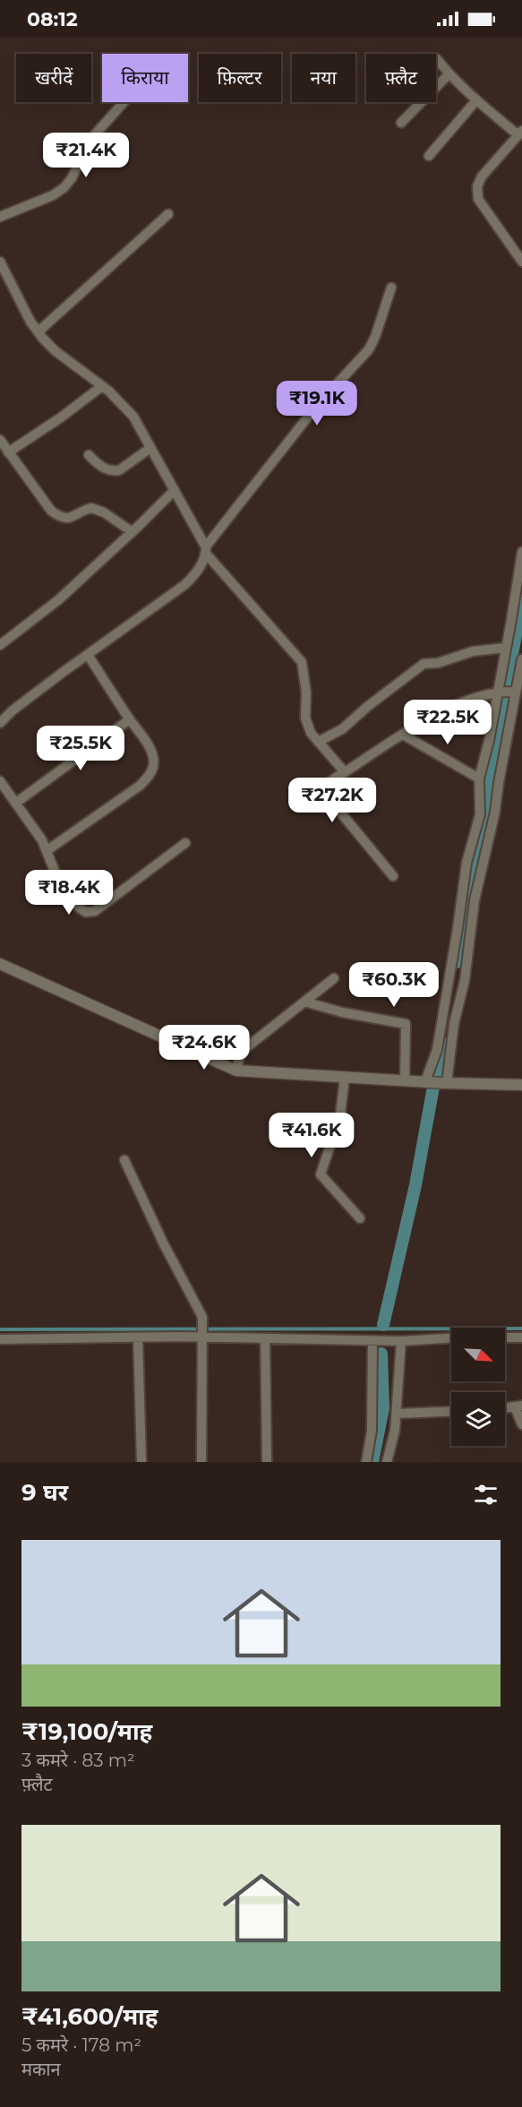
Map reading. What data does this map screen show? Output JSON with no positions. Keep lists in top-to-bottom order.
{
  "north": "bottom right",
  "page": {
    "status": "08:12",
    "chip": [
      "खरीदें",
      "किराया",
      "फ़िल्टर",
      "नया",
      "फ़्लैट"
    ],
    "price": [
      "₹21.4K",
      "₹19.1K",
      "₹22.5K",
      "₹25.5K",
      "₹27.2K",
      "₹18.4K",
      "₹60.3K",
      "₹24.6K",
      "₹41.6K"
    ],
    "heading": "9 घर",
    "list": [
      {
        "name": "₹19,100/माह",
        "note": "3 कमरे · 83 m² · फ़्लैट"
      },
      {
        "name": "₹41,600/माह",
        "note": "5 कमरे · 178 m² · मकान"
      }
    ]
  }
}
